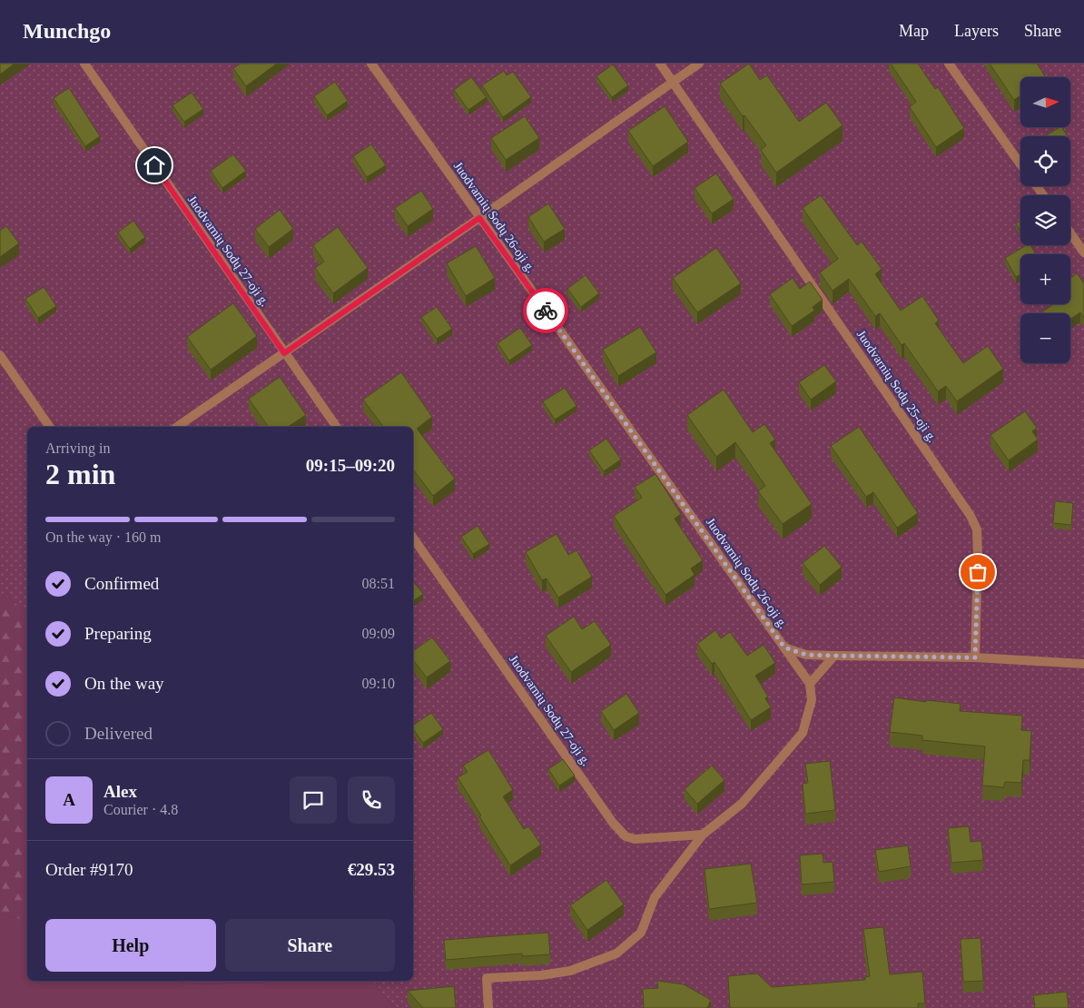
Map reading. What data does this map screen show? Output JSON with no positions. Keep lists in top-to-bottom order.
{
  "streets": {
    "street": ["Juodvarnių Sodų 26-oji g.", "Juodvarnių Sodų 27-oji g.", "Juodvarnių Sodų 25-oji g."]
  },
  "north": "right",
  "page": {
    "header": "Munchgo",
    "nav": ["Map", "Layers", "Share"],
    "map_buttons": ["+", "−"],
    "heading": ["2 min", "Arriving in", "09:15–09:20"],
    "panel": [
      "Alex",
      "Courier · 4.8",
      "Order #9170",
      "€29.53"
    ],
    "bar": "On the way · 160 m",
    "list": [
      ["Confirmed", "08:51"],
      ["Preparing", "09:09"],
      ["On the way", "09:10"],
      "Delivered"
    ],
    "round": "A",
    "buttons": ["Help", "Share"]
  }
}
